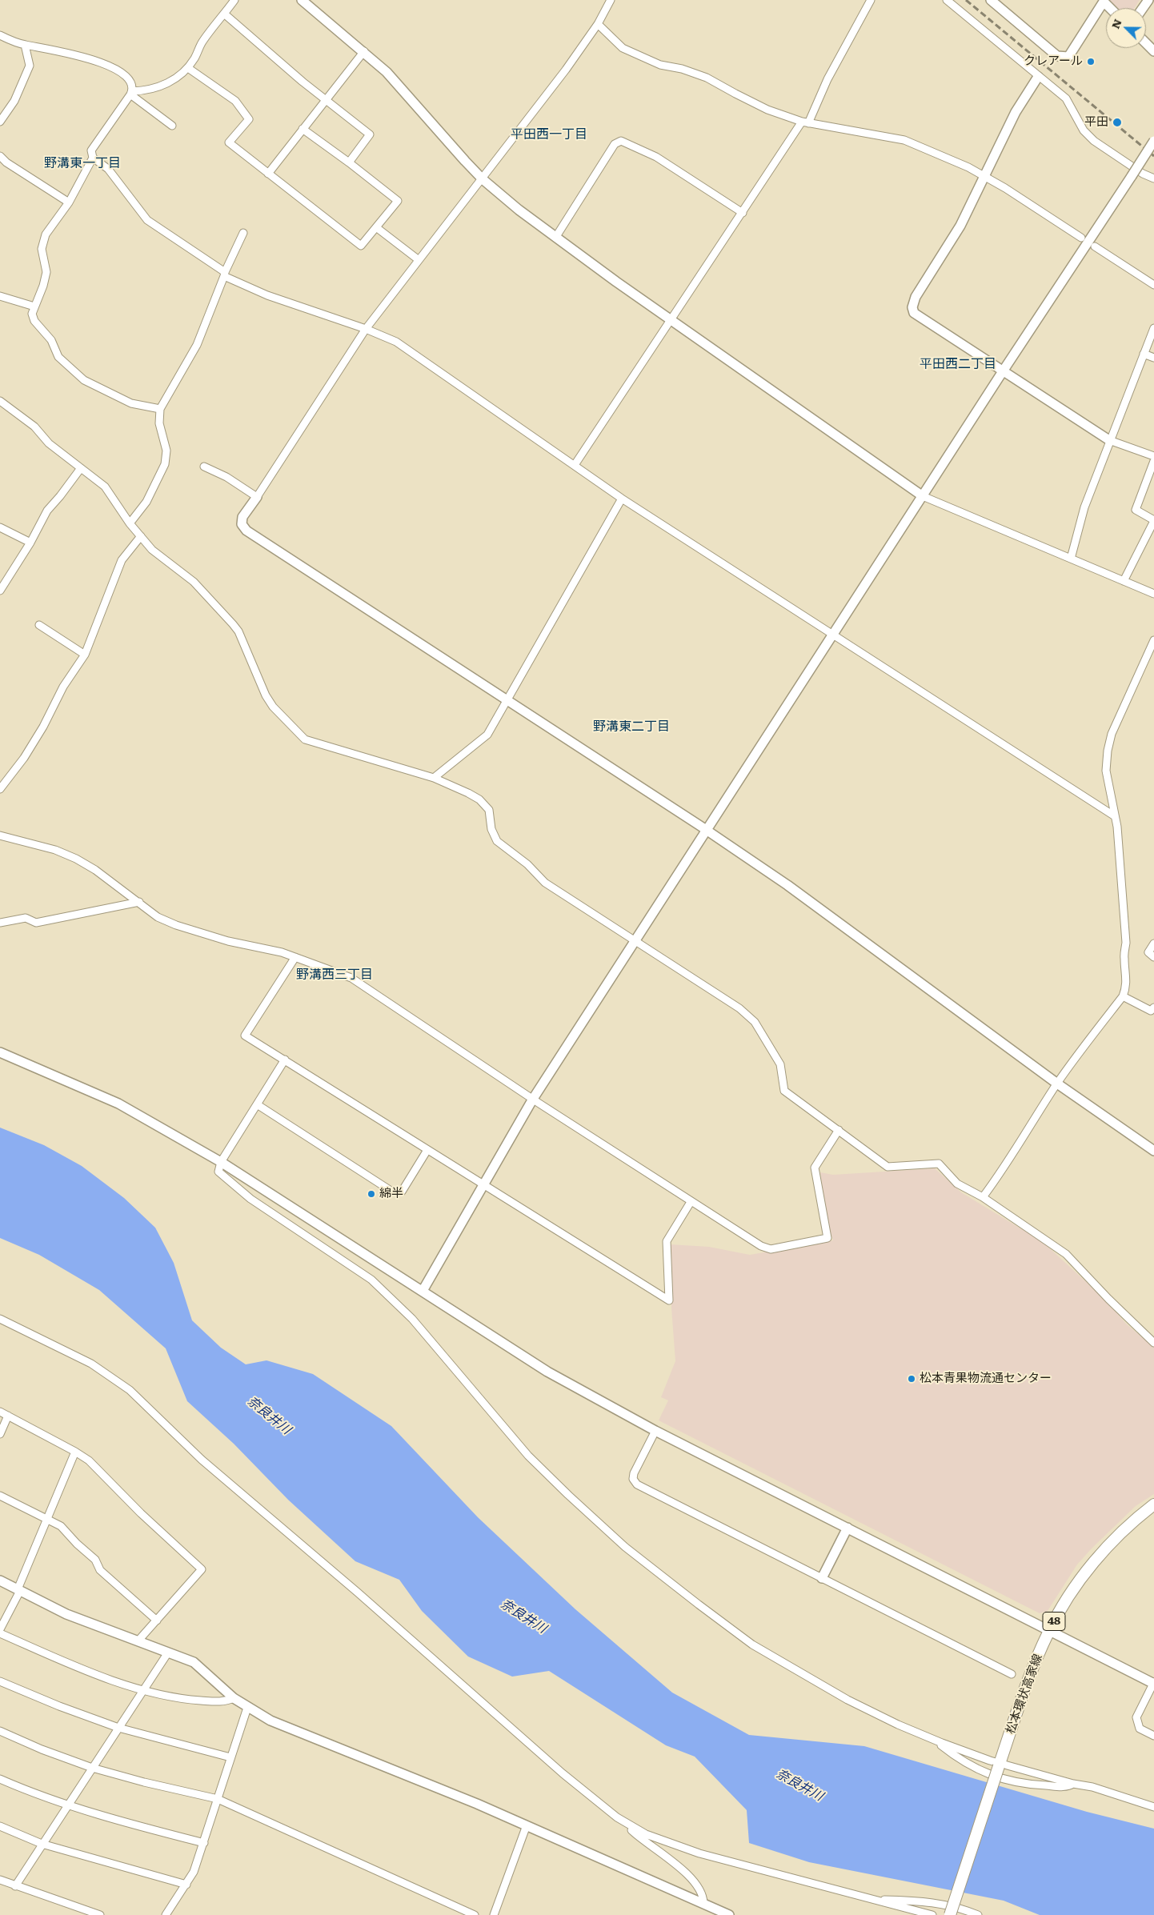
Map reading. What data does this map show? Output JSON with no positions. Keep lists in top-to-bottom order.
{
  "streets": {
    "main road": ["48", "松本環状高家線"]
  },
  "districts": [
    "平田西一丁目",
    "野溝東一丁目",
    "平田西二丁目",
    "野溝東二丁目",
    "野溝西三丁目"
  ],
  "water": ["奈良井川"],
  "places": [
    "クレアール",
    "平田",
    "綿半",
    "松本青果物流通センター"
  ],
  "north": "top left"
}
